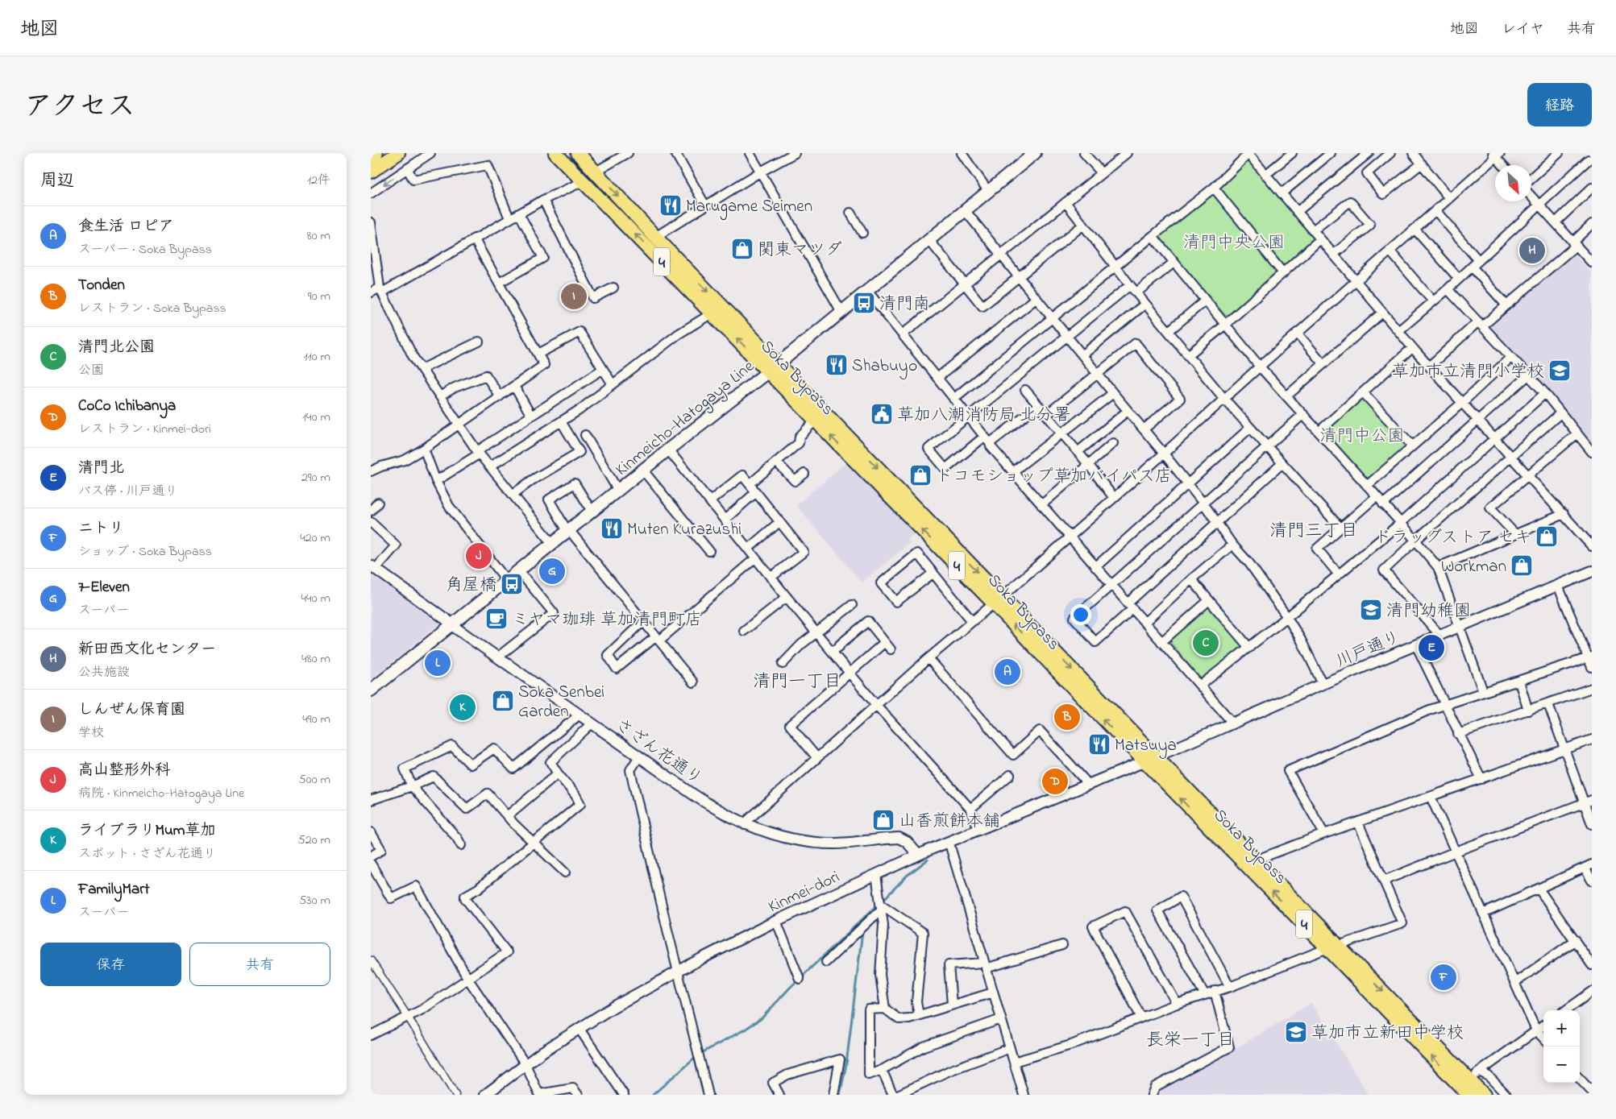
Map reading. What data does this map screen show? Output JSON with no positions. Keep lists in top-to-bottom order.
{
  "streets": {
    "highway": ["4", "Soka Bypass"],
    "main road": ["Kinmeicho-Hatogaya Line"],
    "street": ["川戸通り", "さざん花通り", "Kinmei-dori"]
  },
  "crossings": [
    ["Soka Bypass", "Kinmeicho-Hatogaya Line"],
    ["Soka Bypass", "川戸通り"],
    ["Soka Bypass", "Kinmei-dori"],
    ["Kinmeicho-Hatogaya Line", "さざん花通り"],
    ["川戸通り", "Kinmei-dori"],
    ["さざん花通り", "Kinmei-dori"]
  ],
  "districts": ["清門三丁目", "清門一丁目", "長栄一丁目"],
  "parks": ["清門中央公園", "清門中公園"],
  "places": {
    "restaurant": [
      "Marugame Seimen",
      "Shabuyo",
      "Muten Kurazushi",
      "Matsuya"
    ],
    "shop": [
      "関東マツダ",
      "ドコモショップ草加バイパス店",
      "ドラッグストア セキ",
      "Workman",
      "Soka Senbei Garden",
      "山香煎餅本舗"
    ],
    "bus stop": ["清門南", "角屋橋"],
    "school or university": ["草加市立清門小学校", "清門幼稚園", "草加市立新田中学校"],
    "public building": ["草加八潮消防局 北分署"],
    "cafe": ["ミヤマ珈琲 草加清門町店"]
  },
  "north": "bottom right",
  "page": {
    "header": "地図",
    "nav": ["地図", "レイヤ", "共有"],
    "title": "アクセス",
    "buttons": [
      "経路",
      ["保存", "共有"]
    ],
    "heading": ["周辺", "12件"],
    "list": [
      {
        "mark": "A",
        "name": "食生活 ロピア",
        "note": "スーパー · Soka Bypass",
        "value": "80 m"
      },
      {
        "mark": "B",
        "name": "Tonden",
        "note": "レストラン · Soka Bypass",
        "value": "90 m"
      },
      {
        "mark": "C",
        "name": "清門北公園",
        "note": "公園",
        "value": "110 m"
      },
      {
        "mark": "D",
        "name": "CoCo Ichibanya",
        "note": "レストラン · Kinmei-dori",
        "value": "140 m"
      },
      {
        "mark": "E",
        "name": "清門北",
        "note": "バス停 · 川戸通り",
        "value": "290 m"
      },
      {
        "mark": "F",
        "name": "ニトリ",
        "note": "ショップ · Soka Bypass",
        "value": "420 m"
      },
      {
        "mark": "G",
        "name": "7-Eleven",
        "note": "スーパー",
        "value": "440 m"
      },
      {
        "mark": "H",
        "name": "新田西文化センター",
        "note": "公共施設",
        "value": "480 m"
      },
      {
        "mark": "I",
        "name": "しんぜん保育園",
        "note": "学校",
        "value": "490 m"
      },
      {
        "mark": "J",
        "name": "高山整形外科",
        "note": "病院 · Kinmeicho-Hatogaya Line",
        "value": "500 m"
      },
      {
        "mark": "K",
        "name": "ライブラリMum草加",
        "note": "スポット · さざん花通り",
        "value": "520 m"
      },
      {
        "mark": "L",
        "name": "FamilyMart",
        "note": "スーパー",
        "value": "530 m"
      }
    ],
    "pins": [
      "H",
      "I",
      "J",
      "G",
      "C",
      "E",
      "L",
      "A",
      "K",
      "B",
      "D",
      "F"
    ],
    "map_buttons": ["+", "−"]
  }
}
